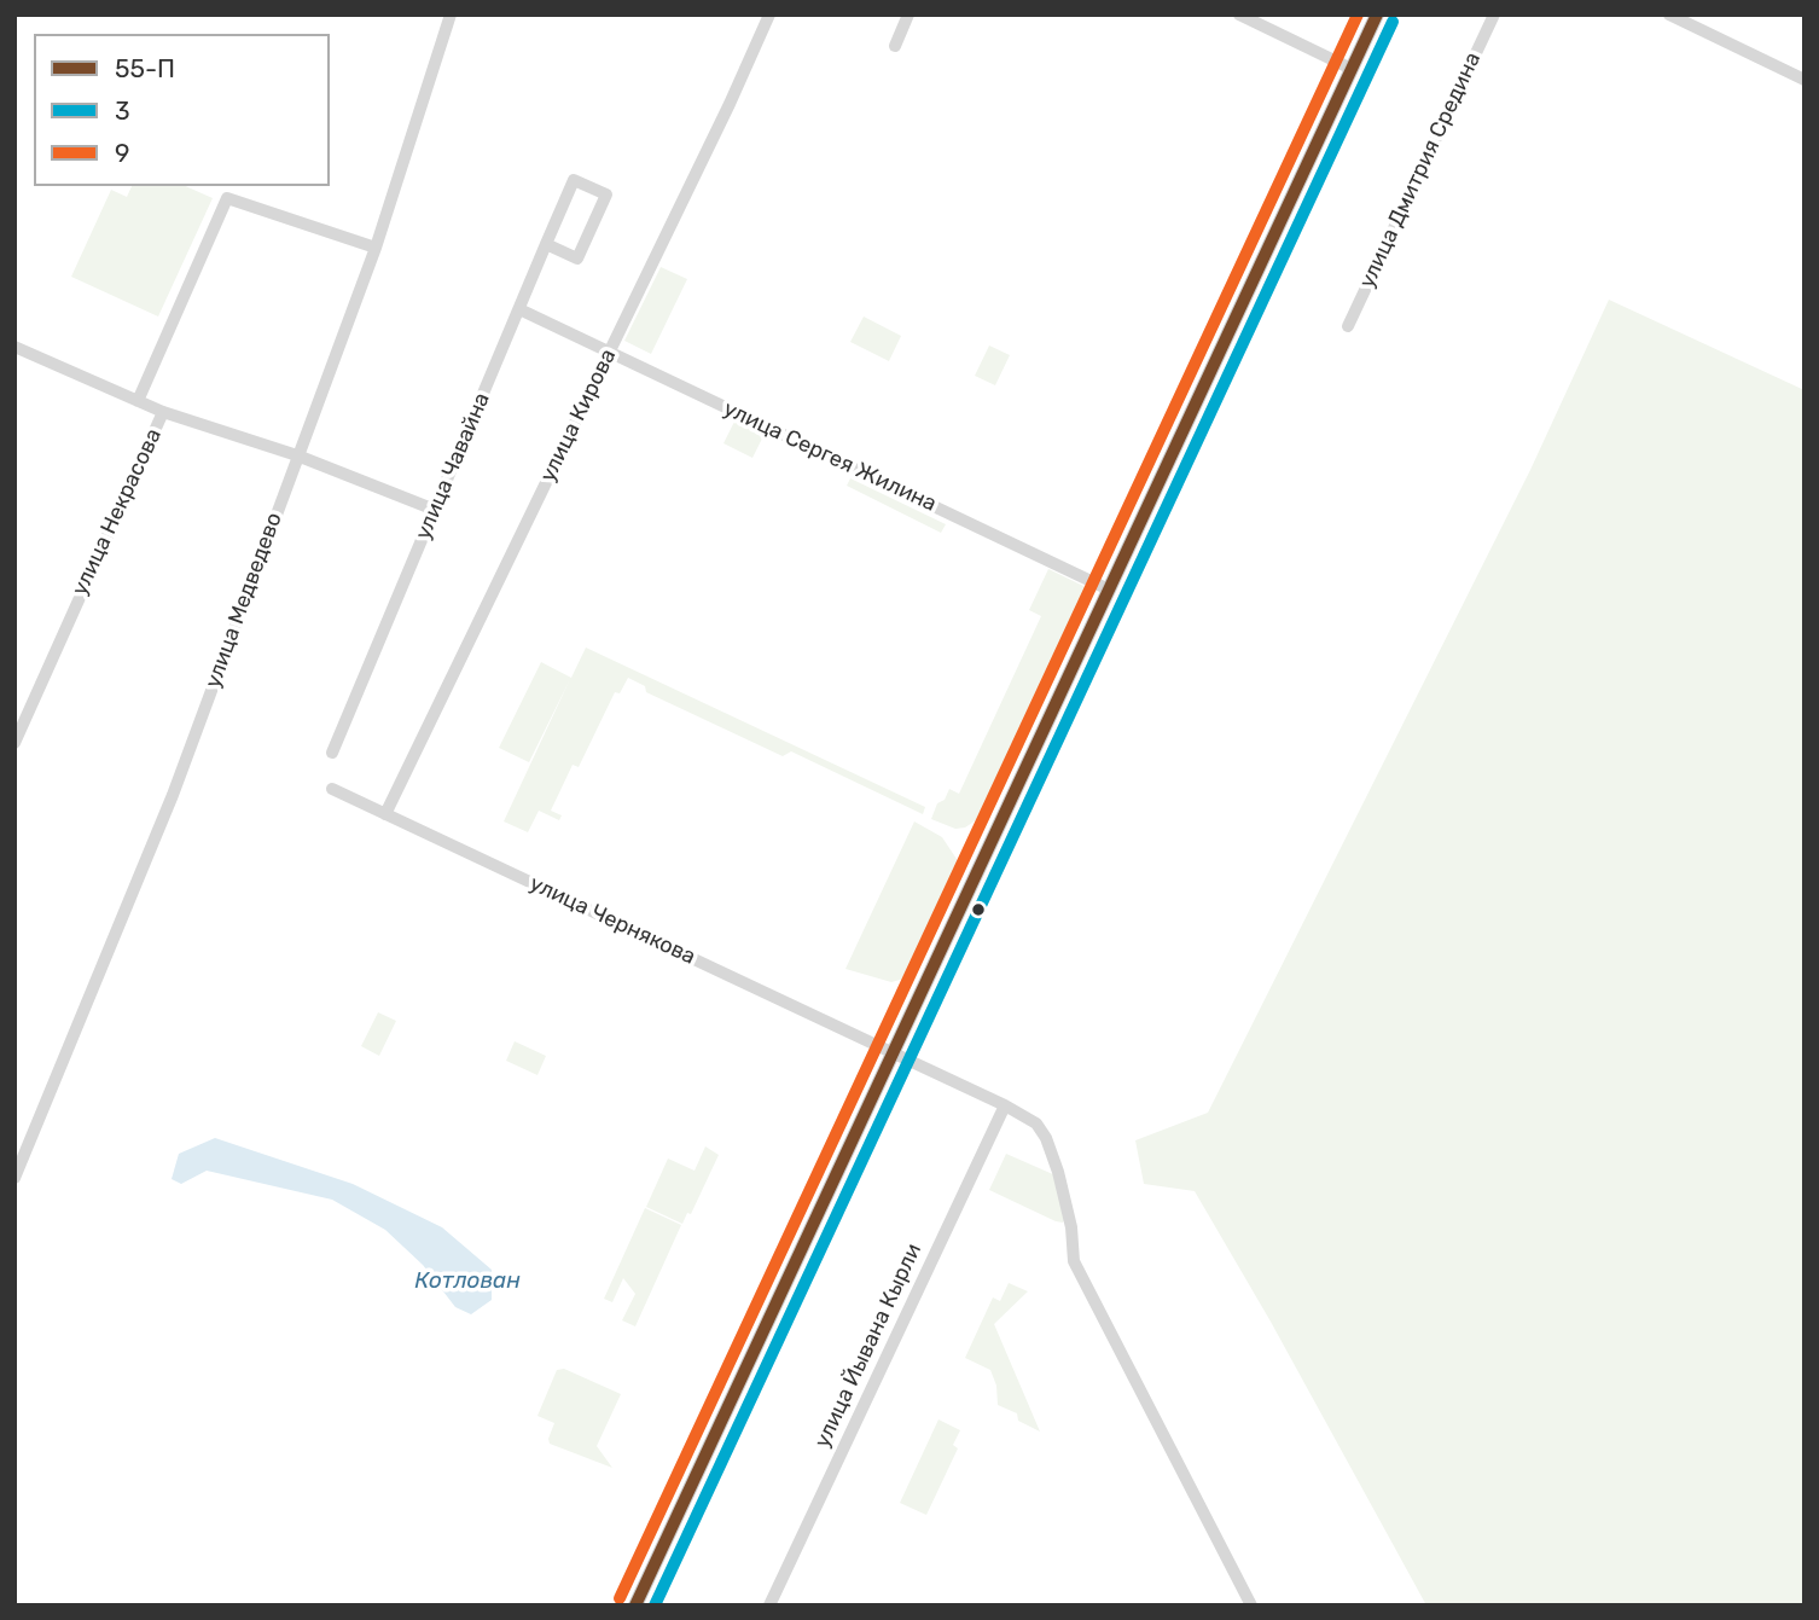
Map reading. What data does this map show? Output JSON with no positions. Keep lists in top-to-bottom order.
{
  "streets": {
    "street": [
      "улица Дмитрия Средина",
      "улица Кирова",
      "улица Сергея Жилина",
      "улица Чавайна",
      "улица Некрасова",
      "улица Медведево",
      "улица Чернякова",
      "улица Йывана Кырли"
    ]
  },
  "crossings": [
    ["улица Кирова", "улица Сергея Жилина"],
    ["улица Кирова", "улица Чернякова"],
    ["улица Сергея Жилина", "улица Чавайна"],
    ["улица Чавайна", "улица Некрасова"],
    ["улица Некрасова", "улица Медведево"],
    ["улица Чернякова", "улица Йывана Кырли"]
  ],
  "water": ["Котлован"],
  "lines": ["transit line 55-П", "transit line 9", "transit line 3"],
  "legend": ["55-П", "3", "9"]
}
